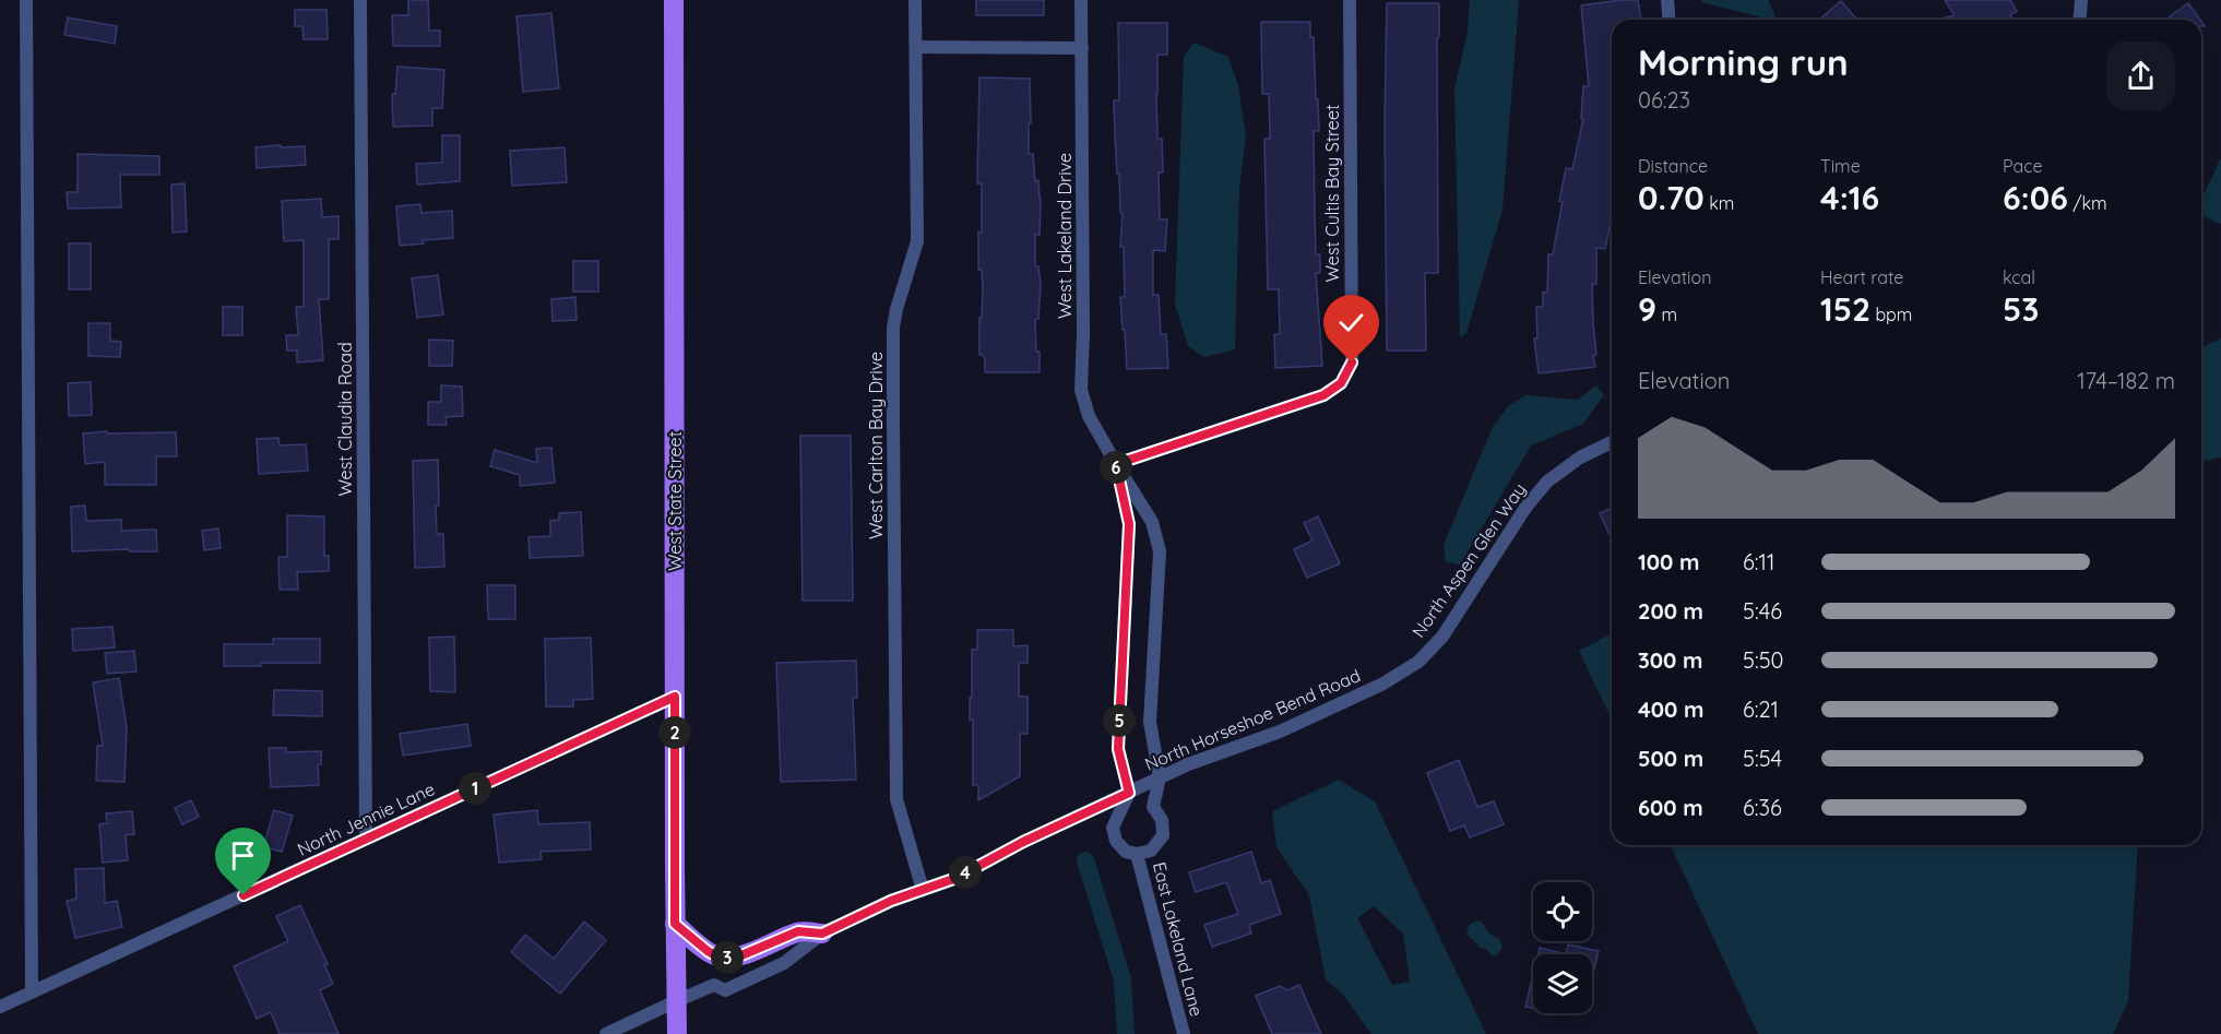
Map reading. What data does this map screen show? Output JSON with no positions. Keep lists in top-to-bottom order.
{
  "streets": {
    "main road": ["West State Street"],
    "street": [
      "West Cultis Bay Street",
      "West Lakeland Drive",
      "West Claudia Road",
      "West Carlton Bay Drive",
      "North Aspen Glen Way",
      "North Horseshoe Bend Road",
      "North Jennie Lane",
      "East Lakeland Lane"
    ]
  },
  "crossings": [
    ["West Cultis Bay Street", "West Lakeland Drive"],
    ["West Lakeland Drive", "North Horseshoe Bend Road"],
    ["West Lakeland Drive", "East Lakeland Lane"],
    ["West Claudia Road", "North Jennie Lane"],
    ["West Carlton Bay Drive", "North Horseshoe Bend Road"],
    ["West State Street", "North Horseshoe Bend Road"],
    ["West State Street", "North Jennie Lane"],
    ["North Aspen Glen Way", "North Horseshoe Bend Road"],
    ["North Horseshoe Bend Road", "East Lakeland Lane"]
  ],
  "page": {
    "heading": ["Morning run", "06:23"],
    "stats": [
      ["Distance", "0.70 km"],
      ["Time", "4:16"],
      ["Pace", "6:06 /km"],
      ["Elevation", "9 m"],
      ["Heart rate", "152 bpm"],
      ["kcal", "53"]
    ],
    "chart": ["Elevation", "174–182 m"],
    "pins": [
      "6",
      "5",
      "2",
      "1",
      "4",
      "3"
    ],
    "list": [
      {
        "name": "100 m",
        "note": "6:11"
      },
      {
        "name": "200 m",
        "note": "5:46"
      },
      {
        "name": "300 m",
        "note": "5:50"
      },
      {
        "name": "400 m",
        "note": "6:21"
      },
      {
        "name": "500 m",
        "note": "5:54"
      },
      {
        "name": "600 m",
        "note": "6:36"
      }
    ]
  }
}
